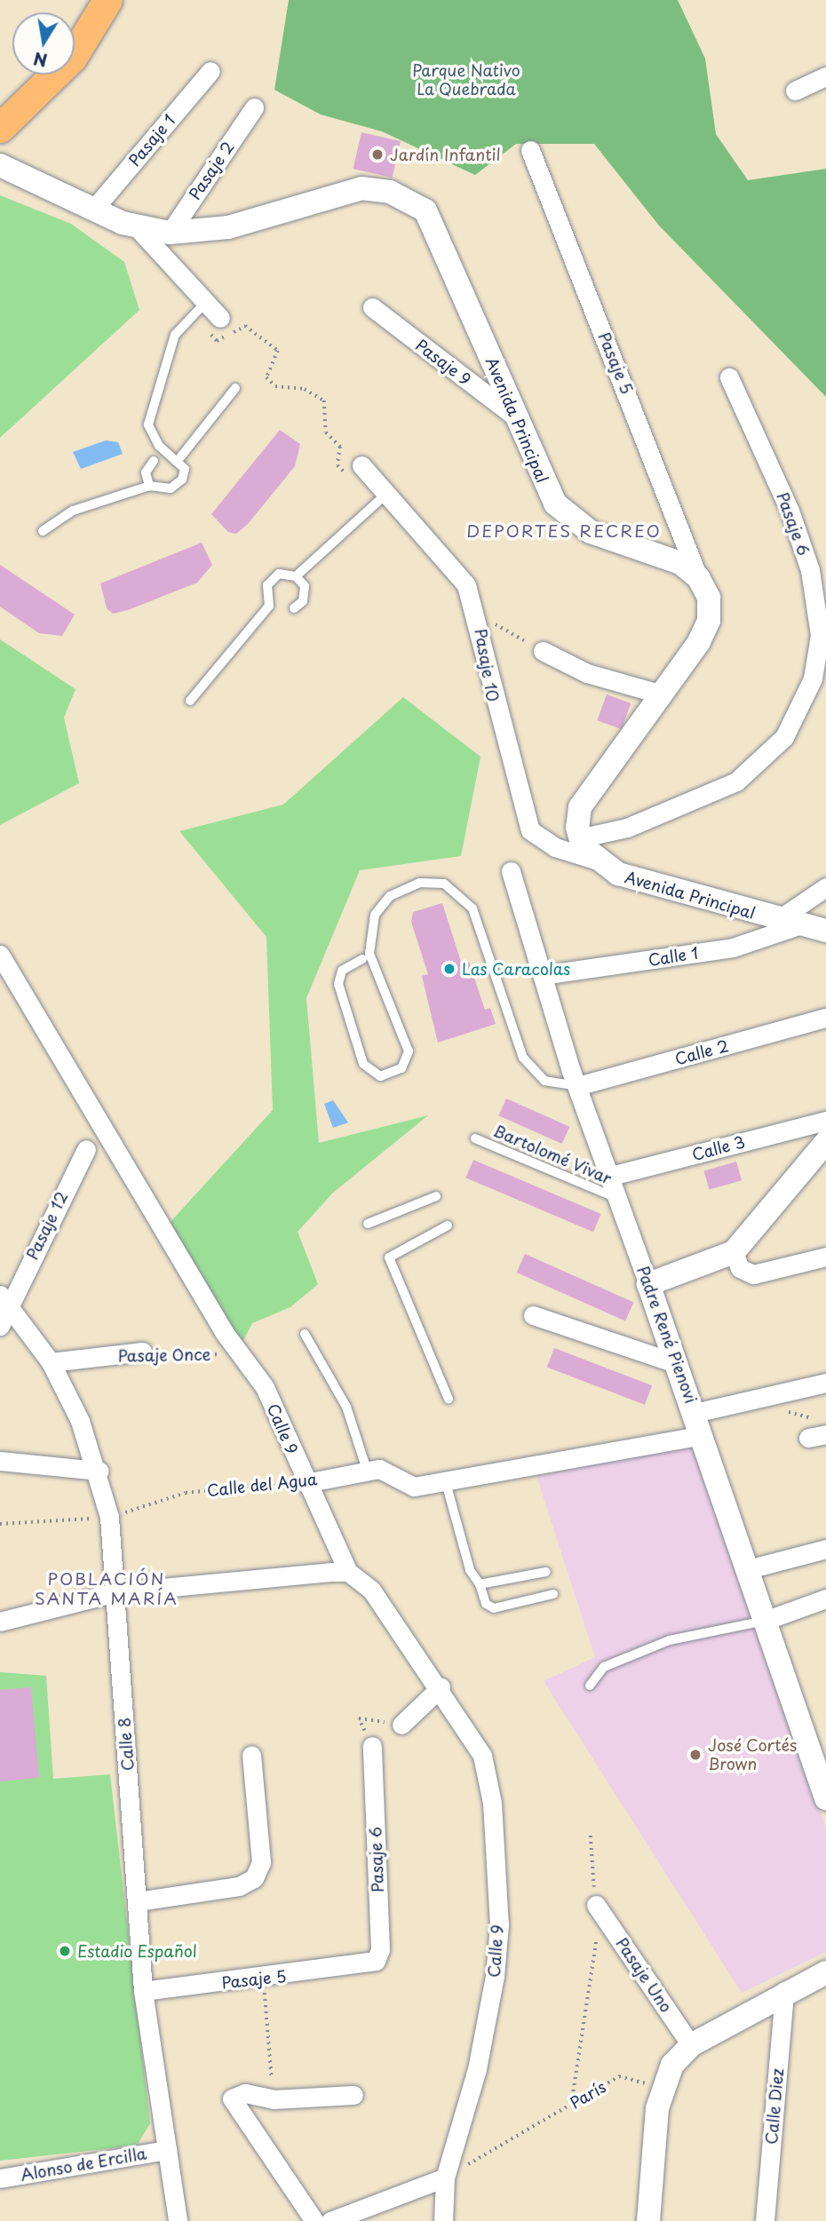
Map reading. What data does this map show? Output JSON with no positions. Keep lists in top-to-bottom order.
{
  "streets": {
    "street": [
      "Pasaje 1",
      "Pasaje 2",
      "Pasaje 9",
      "Pasaje 5",
      "Avenida Principal",
      "Pasaje 6",
      "Pasaje 10",
      "Calle 1",
      "Calle 2",
      "Calle 3",
      "Pasaje 12",
      "Padre René Pienovi",
      "Pasaje Once",
      "Calle 9",
      "Calle del Agua",
      "Calle 8",
      "Pasaje Uno",
      "Calle Diez",
      "Alonso de Ercilla"
    ],
    "lane": ["Bartolomé Vivar"],
    "path": ["París"]
  },
  "crossings": [
    ["Pasaje 1", "Avenida Principal"],
    ["Pasaje 2", "Avenida Principal"],
    ["Pasaje 9", "Avenida Principal"],
    ["Pasaje 5", "Avenida Principal"],
    ["Pasaje 5", "Pasaje 6"],
    ["Pasaje 5", "Calle 8"],
    ["Avenida Principal", "Pasaje 6"],
    ["Avenida Principal", "Pasaje 10"],
    ["Avenida Principal", "Calle 1"],
    ["Calle 1", "Padre René Pienovi"],
    ["Calle 2", "Padre René Pienovi"],
    ["Calle 3", "Padre René Pienovi"],
    ["Bartolomé Vivar", "Padre René Pienovi"],
    ["Pasaje 12", "Calle 8"],
    ["Padre René Pienovi", "Calle del Agua"],
    ["Pasaje Once", "Calle 9"],
    ["Pasaje Once", "Calle 8"],
    ["Calle 9", "Calle del Agua"],
    ["Calle 9", "París"],
    ["Calle del Agua", "Calle 8"],
    ["Calle 8", "Alonso de Ercilla"]
  ],
  "districts": ["DEPORTES RECREO", "POBLACIÓN SANTA MARÍA"],
  "parks": ["Parque Nativo La Quebrada"],
  "places": [
    "Jardín Infantil",
    "Las Caracolas",
    "José Cortés Brown",
    "Estadio Español"
  ],
  "north": "bottom"
}
